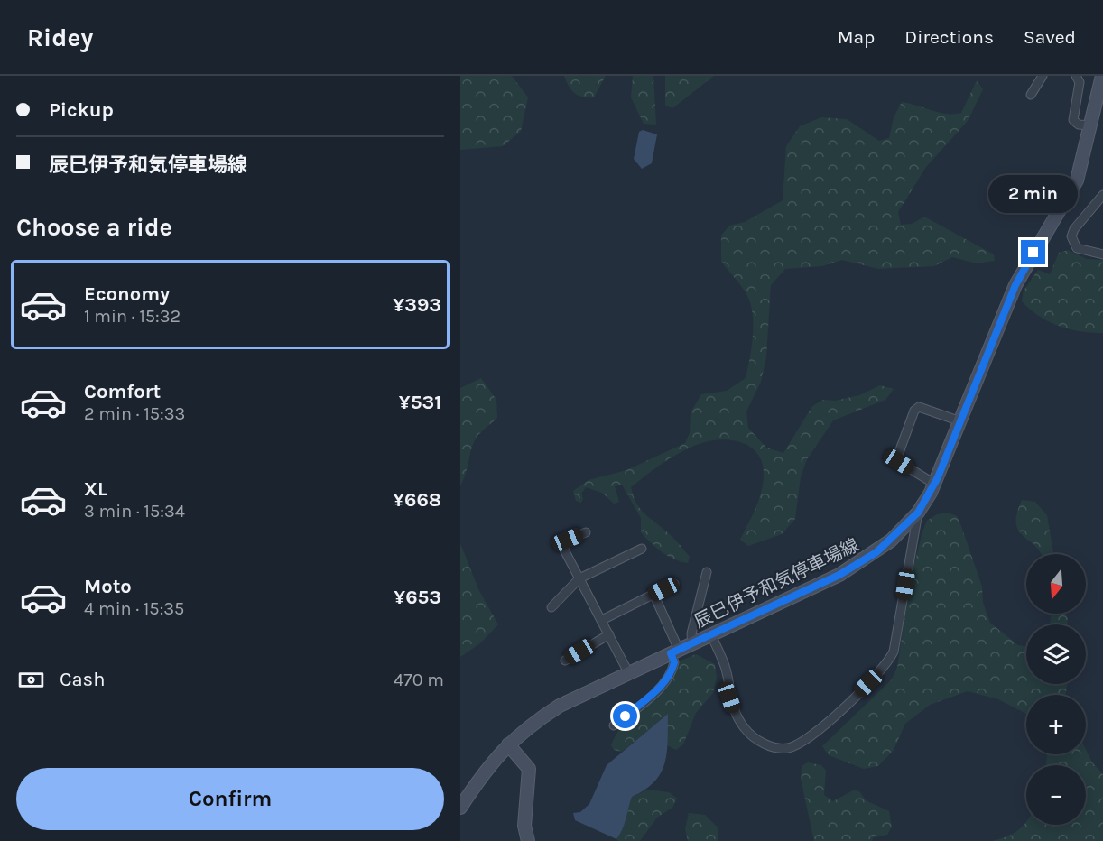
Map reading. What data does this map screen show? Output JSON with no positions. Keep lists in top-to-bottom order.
{
  "streets": {
    "main road": ["辰巳伊予和気停車場線"]
  },
  "north": "bottom",
  "page": {
    "header": "Ridey",
    "nav": ["Map", "Directions", "Saved"],
    "banner": ["Pickup", "辰巳伊予和気停車場線"],
    "bubble": "2 min",
    "heading": "Choose a ride",
    "list": [
      {
        "name": "Economy",
        "note": "1 min · 15:32",
        "value": "¥393"
      },
      {
        "name": "Comfort",
        "note": "2 min · 15:33",
        "value": "¥531"
      },
      {
        "name": "XL",
        "note": "3 min · 15:34",
        "value": "¥668"
      },
      {
        "name": "Moto",
        "note": "4 min · 15:35",
        "value": "¥653"
      }
    ],
    "map_buttons": ["+", "−"],
    "pay": ["Cash", "470 m"],
    "buttons": "Confirm"
  }
}
